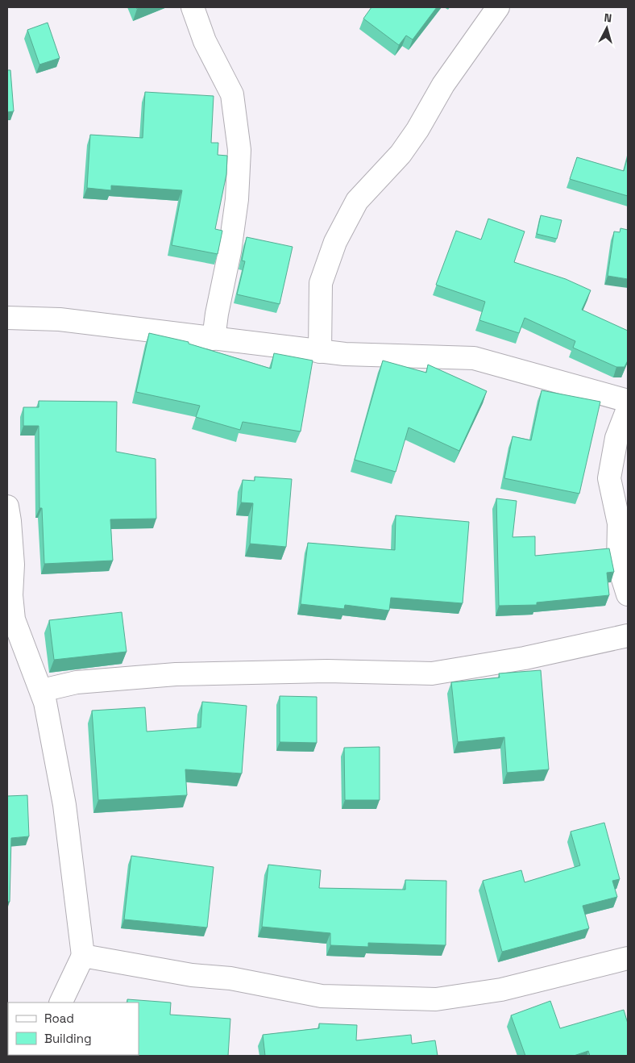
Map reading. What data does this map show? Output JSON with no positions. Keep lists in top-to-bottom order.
{
  "legend": ["Road", "Building"],
  "north": "top"
}
